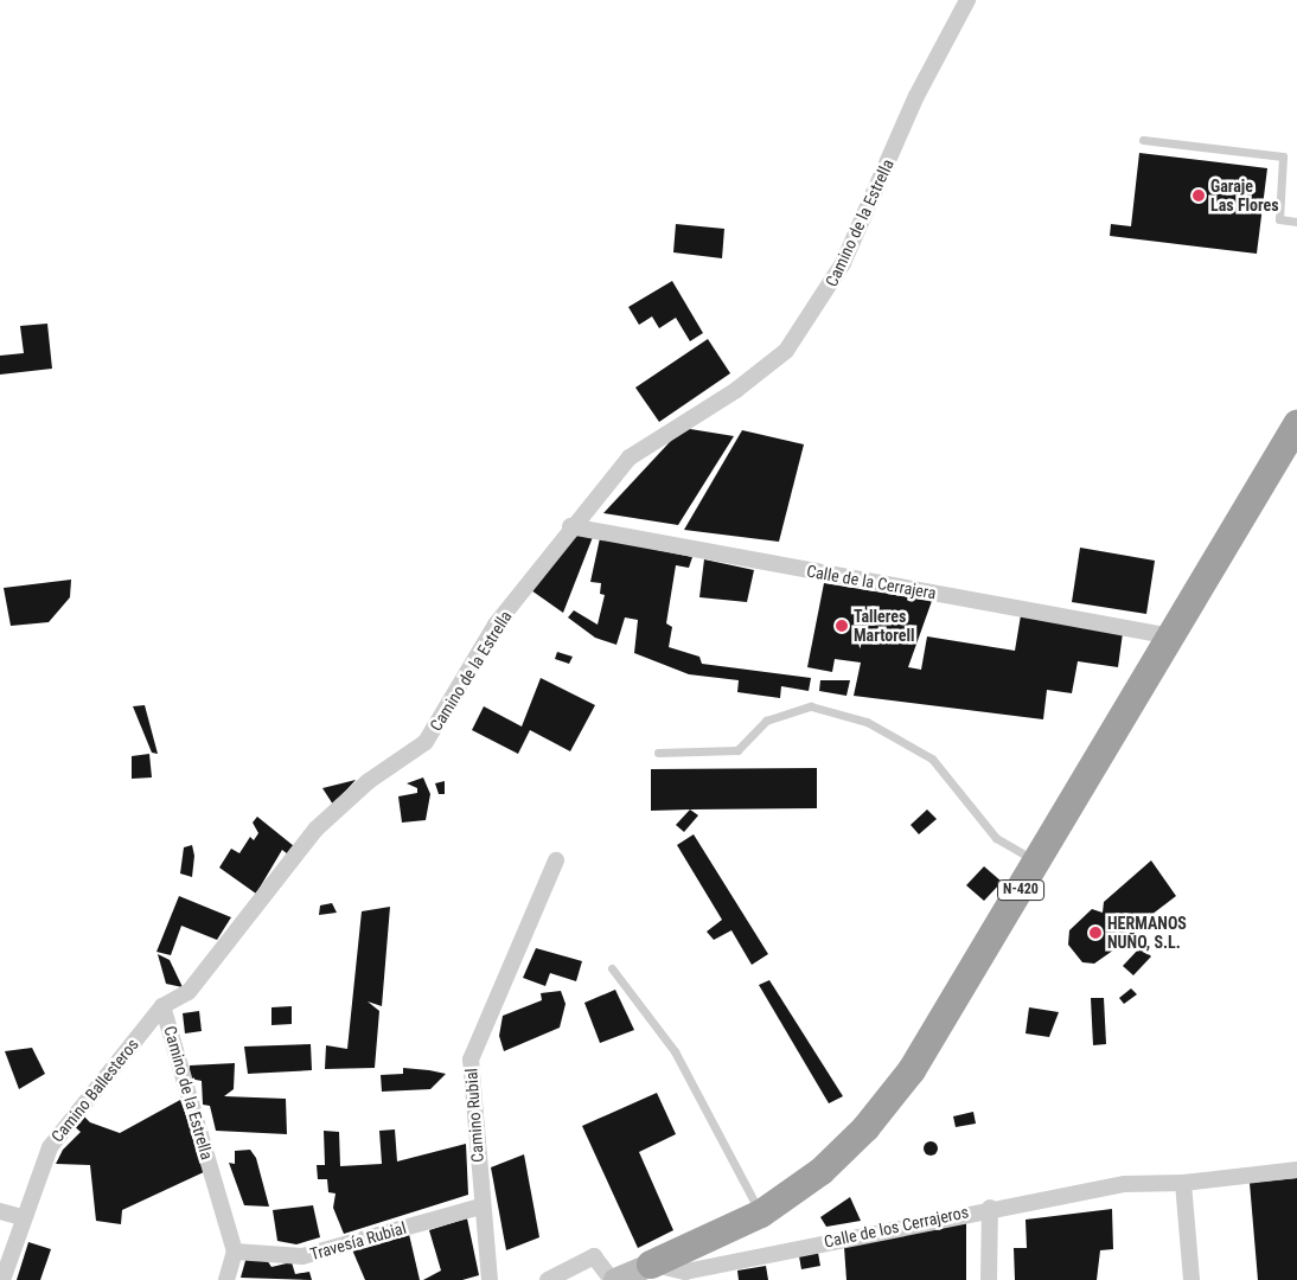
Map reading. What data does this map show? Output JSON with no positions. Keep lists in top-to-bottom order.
{
  "streets": {
    "highway": ["N-420"],
    "street": [
      "Camino de la Estrella",
      "Calle de la Cerrajera",
      "Camino Ballesteros",
      "Camino Rubial",
      "Calle de los Cerrajeros",
      "Travesía Rubial"
    ]
  },
  "crossings": [
    ["Camino de la Estrella", "Calle de la Cerrajera"],
    ["Camino de la Estrella", "Camino Ballesteros"],
    ["Camino de la Estrella", "Travesía Rubial"],
    ["Calle de la Cerrajera", "N-420"],
    ["N-420", "Calle de los Cerrajeros"],
    ["Camino Rubial", "Travesía Rubial"]
  ],
  "places": ["Garaje Las Flores", "Talleres Martorell", "HERMANOS NUÑO, S.L."]
}
